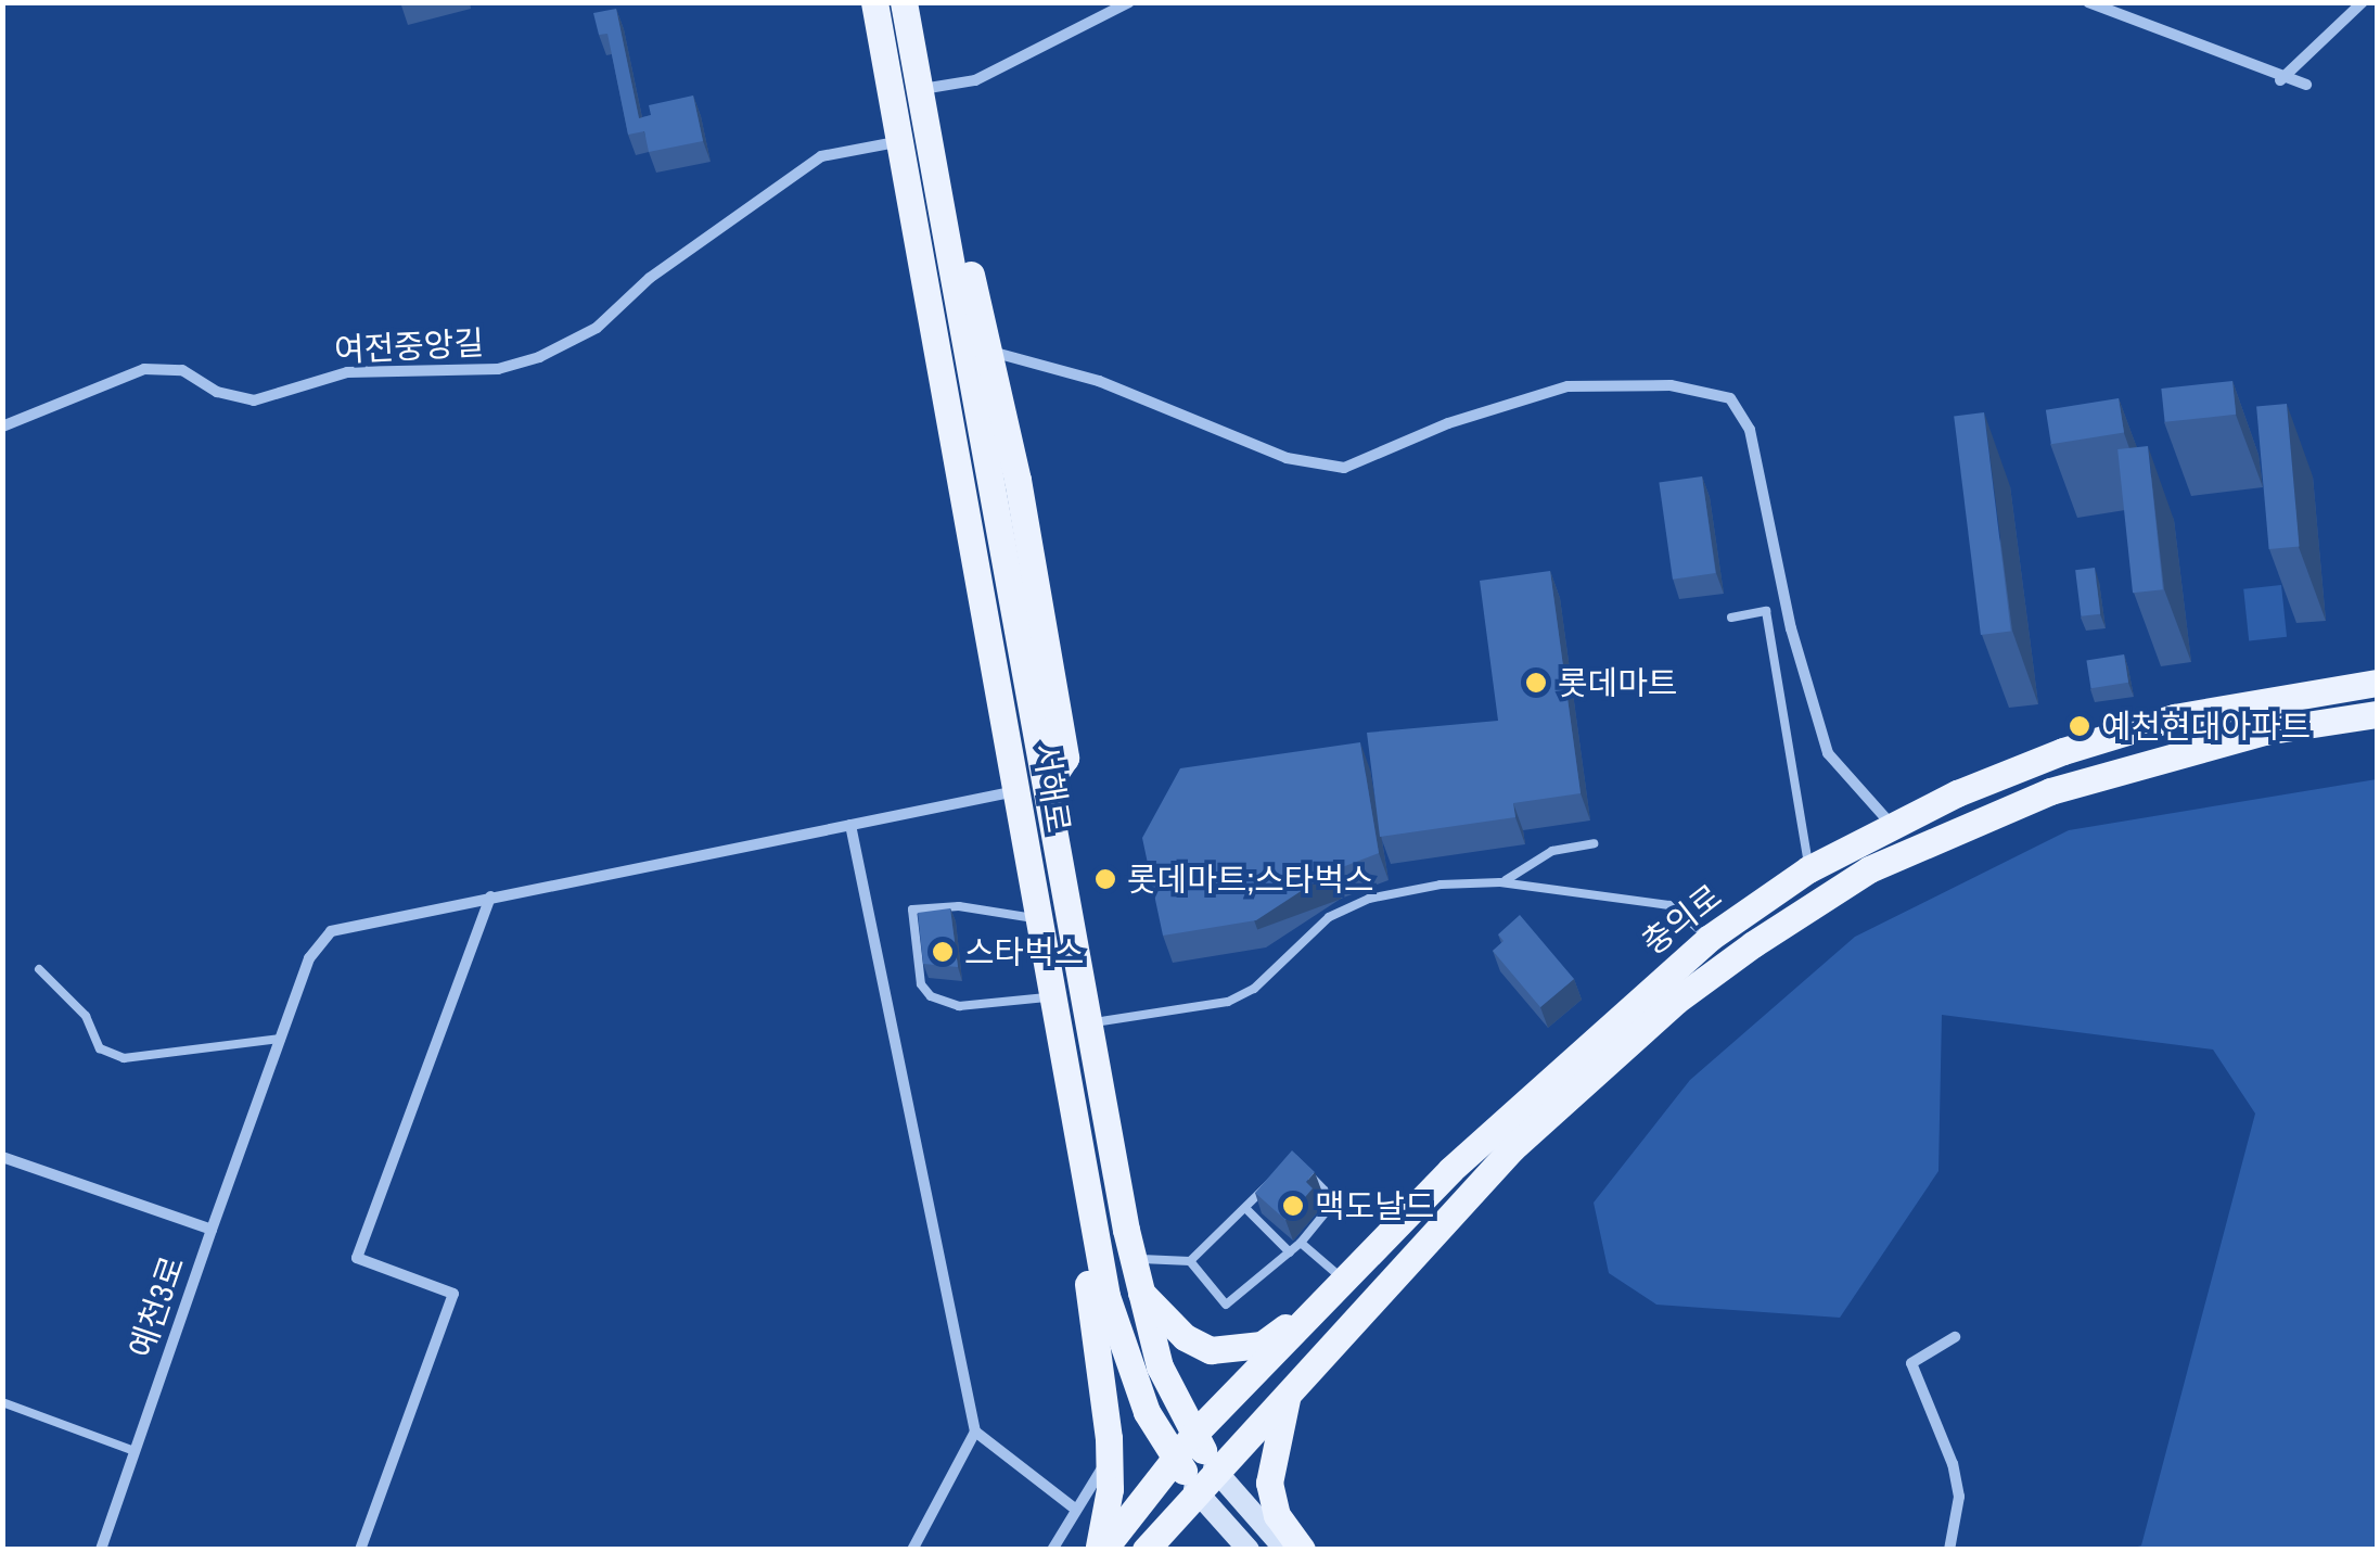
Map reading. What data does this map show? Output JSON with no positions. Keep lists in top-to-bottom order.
{
  "streets": {
    "main road": ["서해로", "충의로"],
    "street": ["여전중앙길", "예천3로"]
  },
  "crossings": [
    ["여전중앙길", "서해로"],
    ["서해로", "충의로"]
  ],
  "places": [
    "롯데마트",
    "예천현대아파트",
    "롯데마트;스타벅스",
    "스타벅스",
    "맥도날드"
  ]
}
